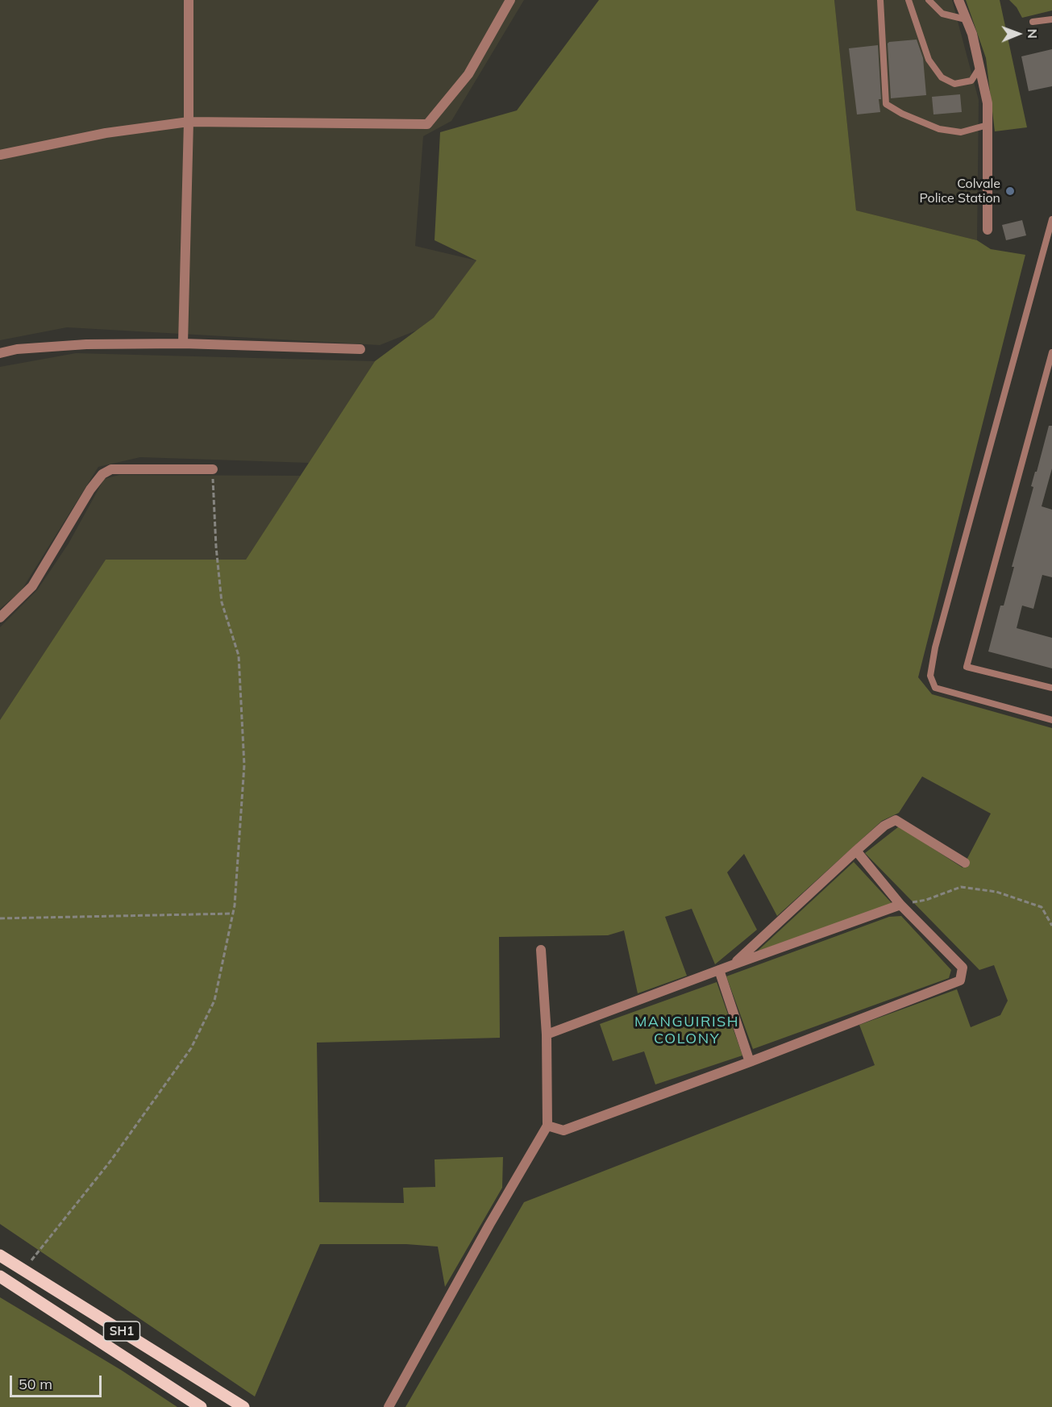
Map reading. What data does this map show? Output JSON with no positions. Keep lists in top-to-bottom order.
{
  "streets": {
    "main road": ["SH1"]
  },
  "districts": ["MANGUIRISH COLONY"],
  "places": ["Colvale Police Station"],
  "scale_bar": "50 m",
  "north": "right"
}
